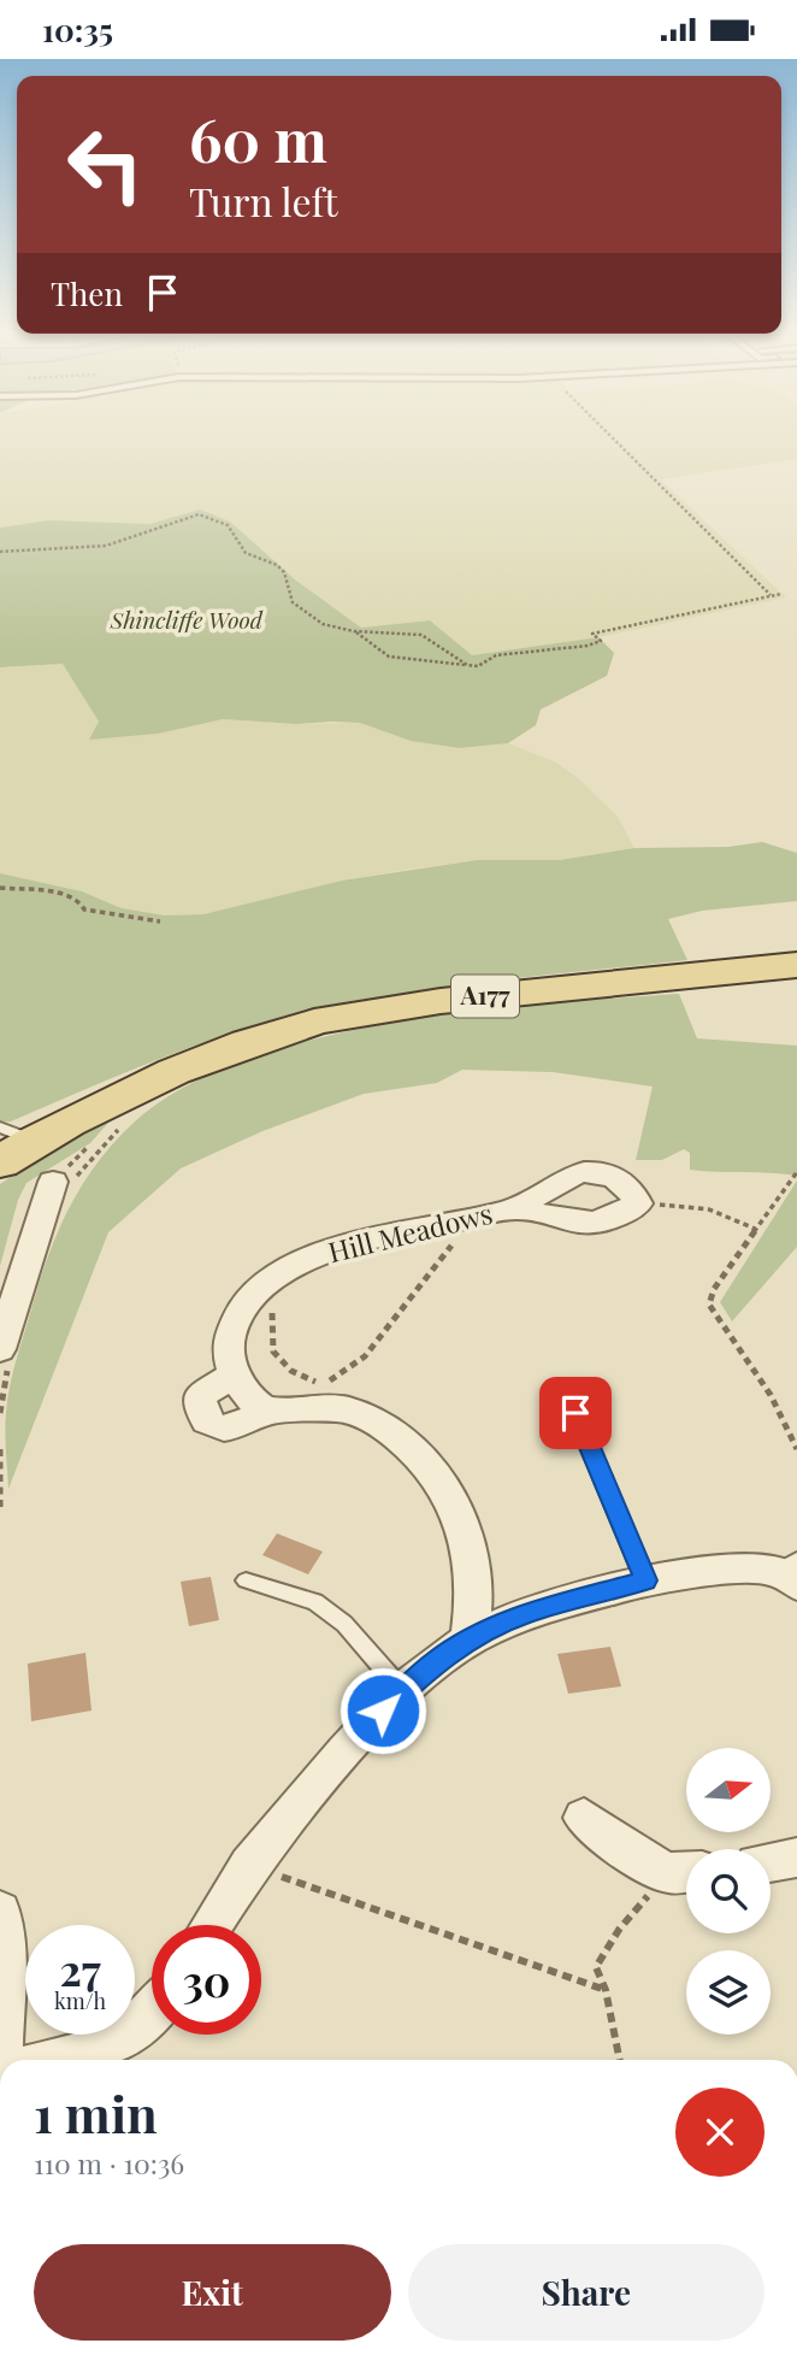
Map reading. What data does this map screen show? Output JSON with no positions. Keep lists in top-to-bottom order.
{
  "streets": {
    "main road": ["A177"],
    "street": ["Hill Meadows"]
  },
  "parks": ["Shincliffe Wood"],
  "north": "right",
  "page": {
    "status": "10:35",
    "turn": ["60 m", "Turn left"],
    "then": "Then",
    "speed": "27 km/h",
    "limit": "30",
    "heading": ["1 min", "110 m · 10:36"],
    "buttons": ["Exit", "Share"]
  }
}
